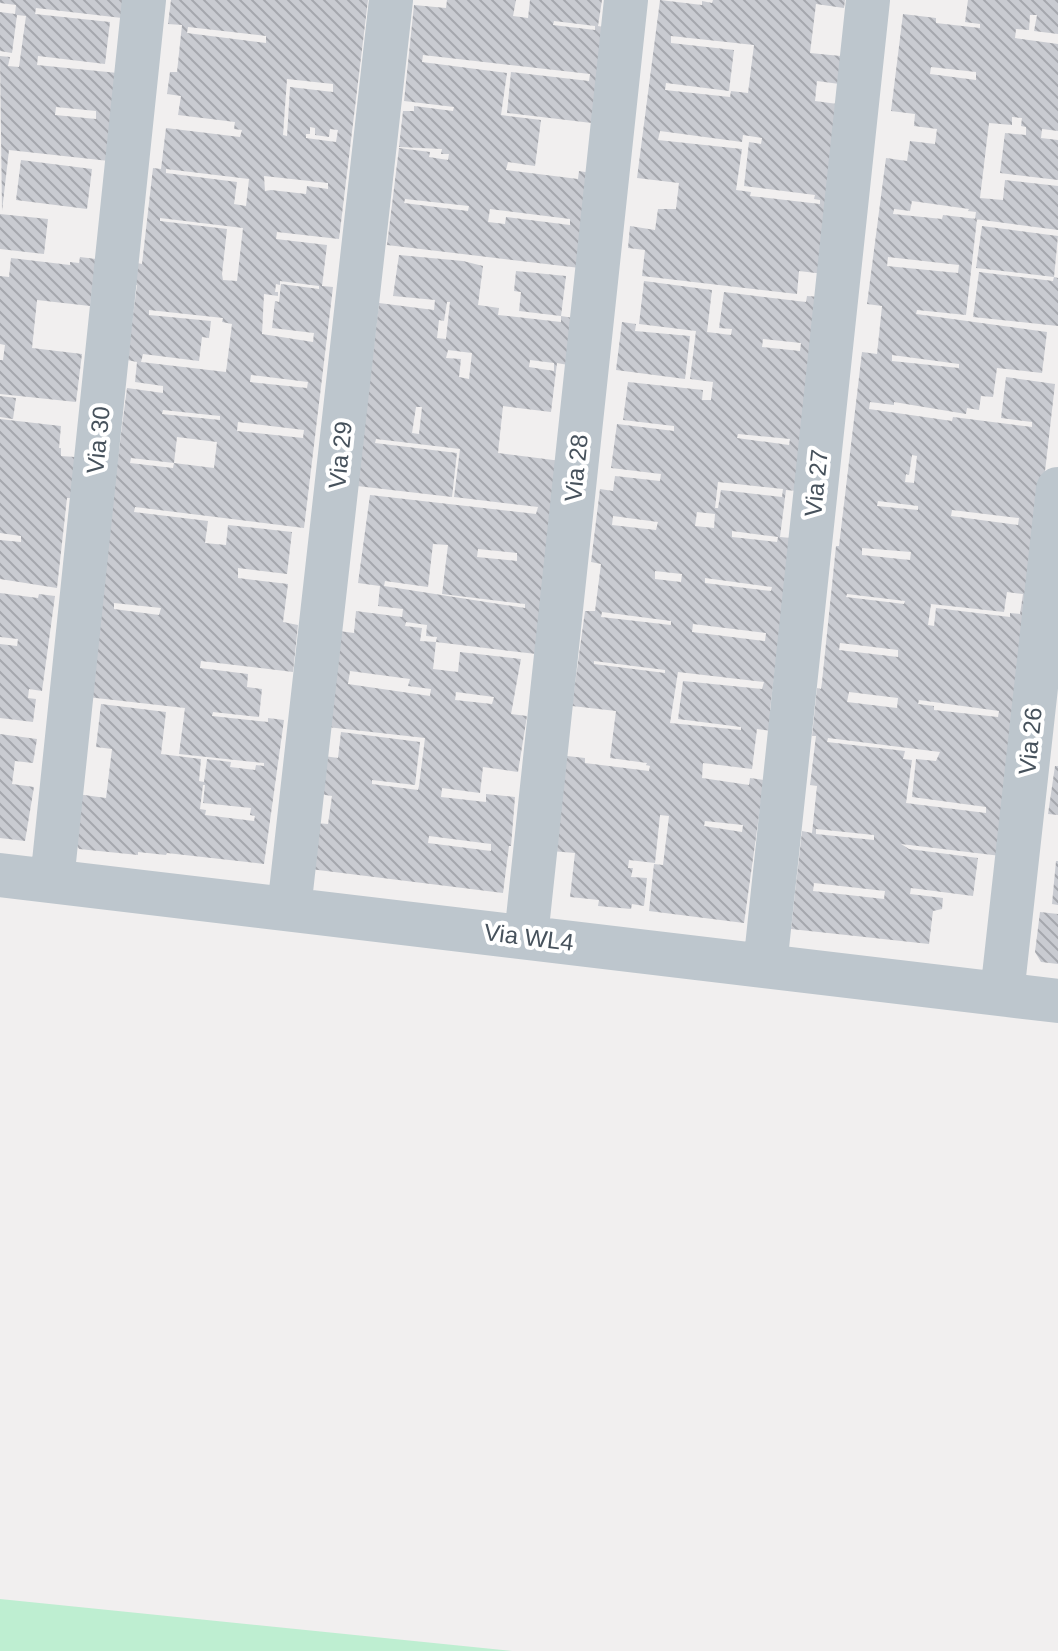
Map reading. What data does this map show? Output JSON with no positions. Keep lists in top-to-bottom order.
{
  "streets": {
    "street": [
      "Via 30",
      "Via 29",
      "Via 28",
      "Via 27",
      "Via 26",
      "Via WL4"
    ]
  },
  "crossings": [
    ["Via 30", "Via WL4"],
    ["Via 29", "Via WL4"],
    ["Via 28", "Via WL4"],
    ["Via 27", "Via WL4"],
    ["Via 26", "Via WL4"]
  ]
}
